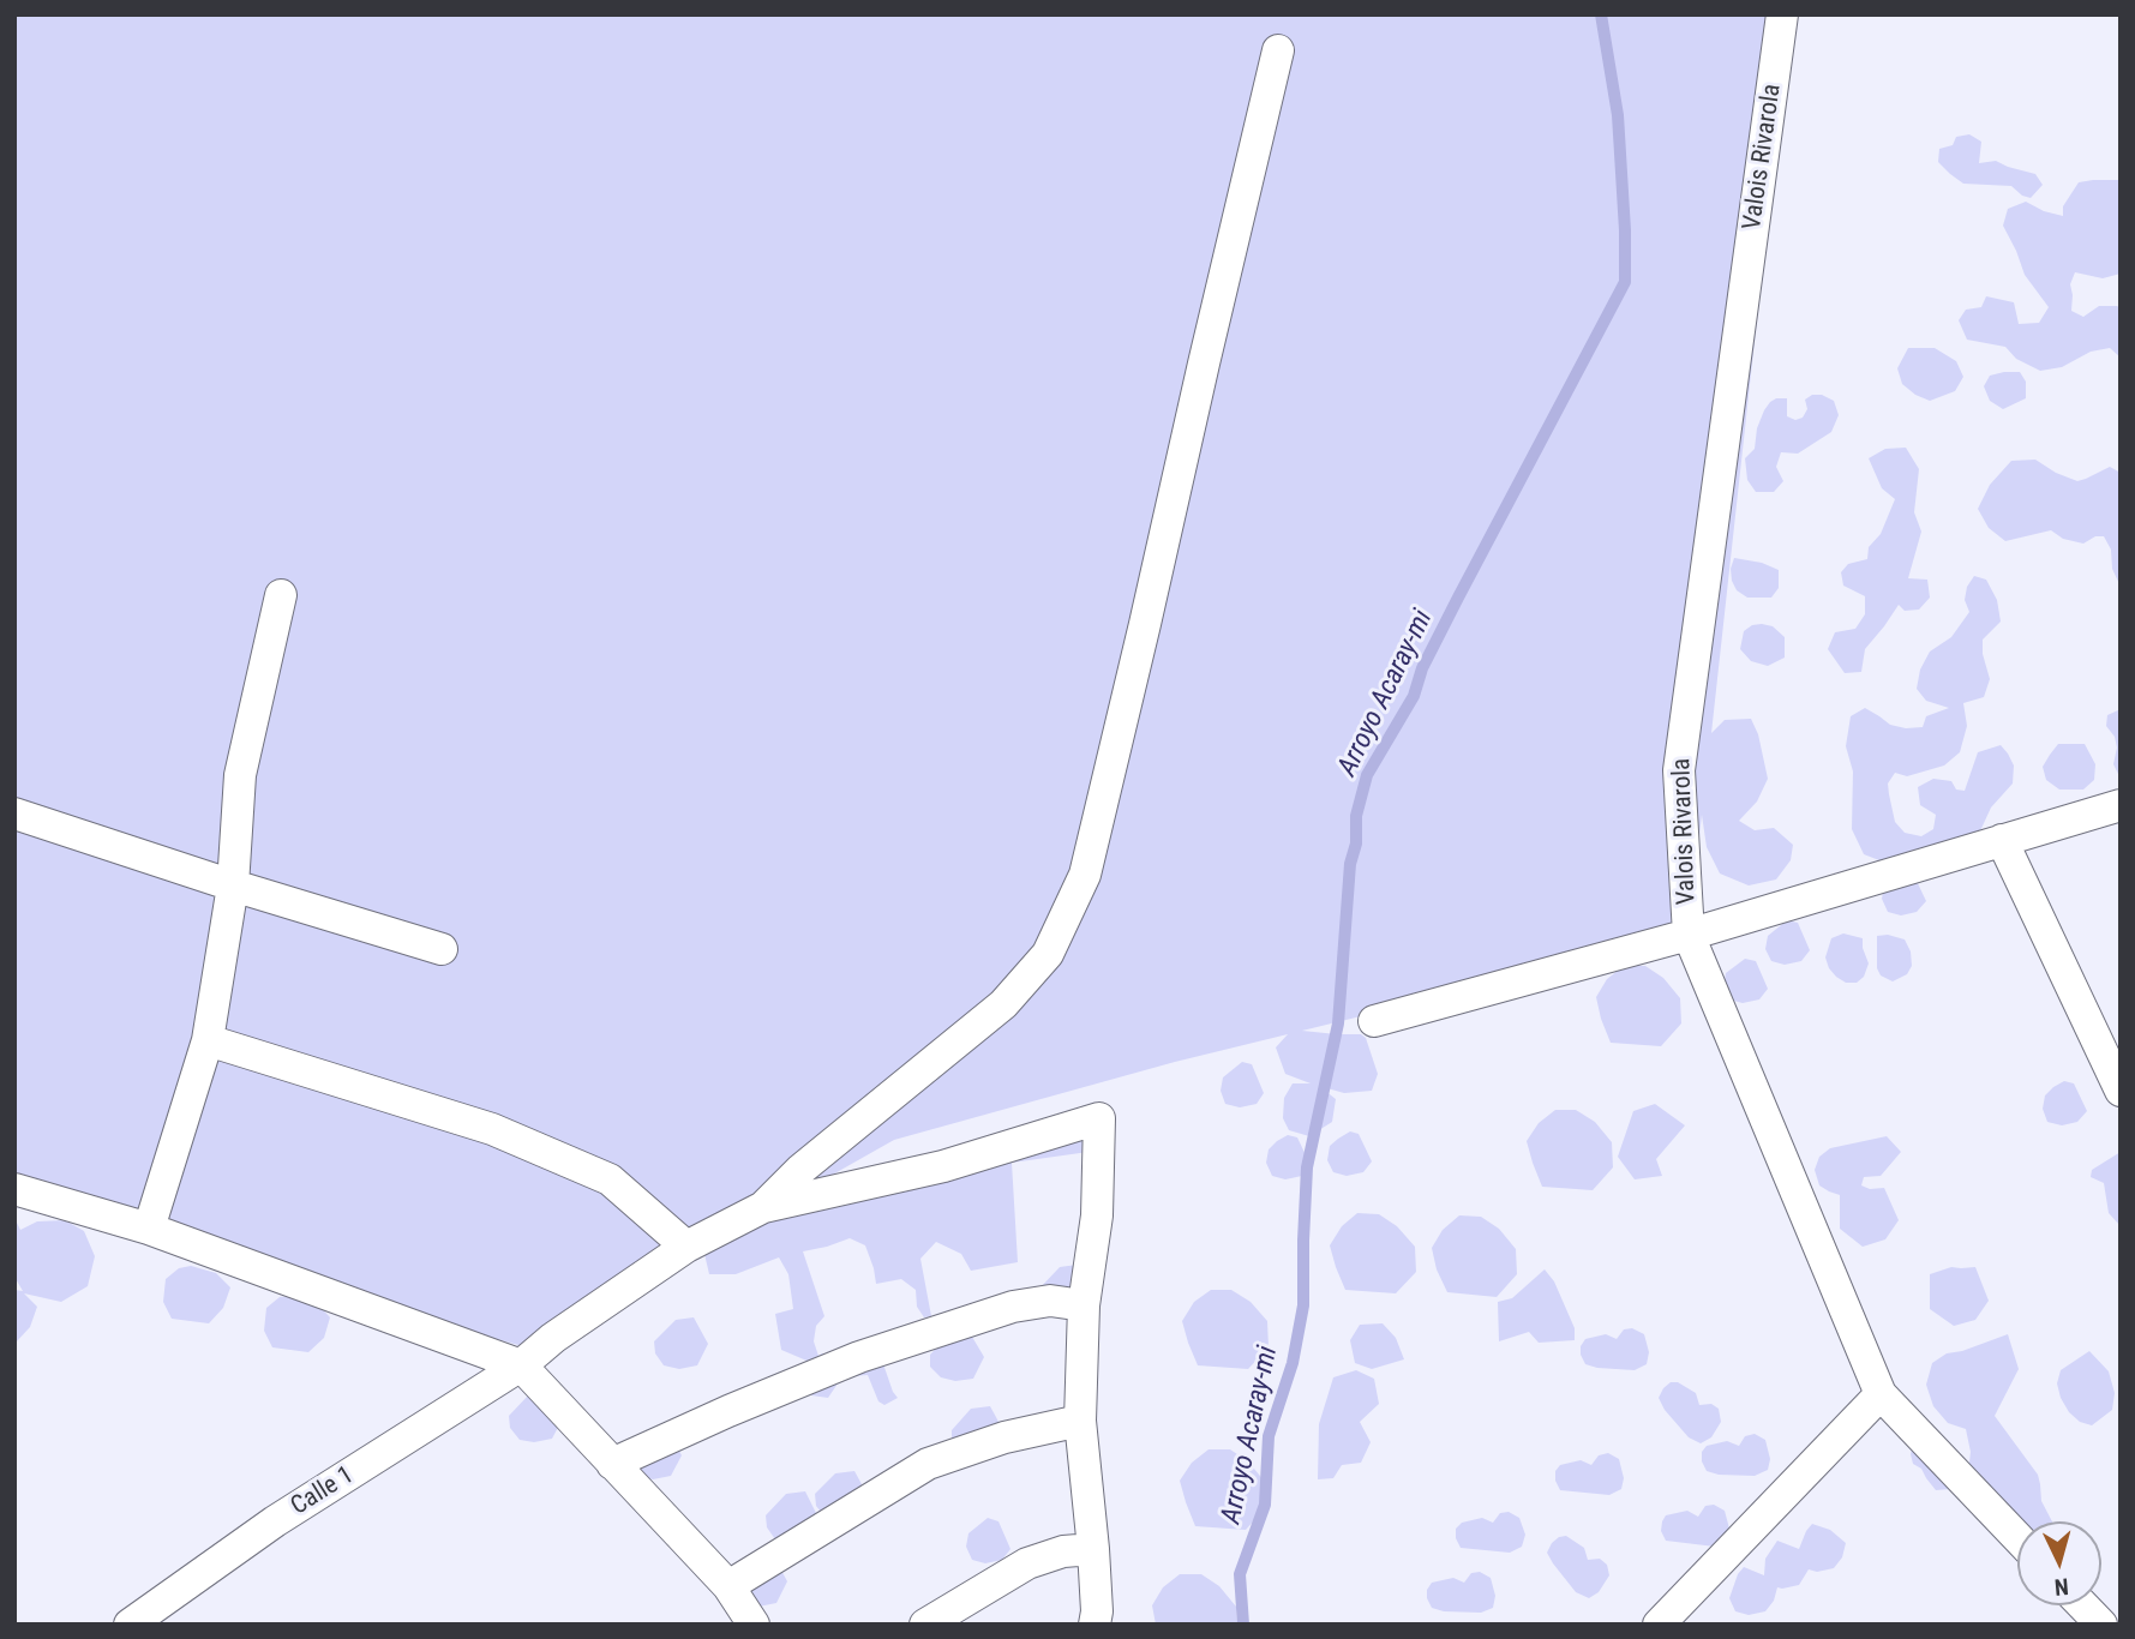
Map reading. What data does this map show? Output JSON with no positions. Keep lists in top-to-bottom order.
{
  "streets": {
    "street": ["Valois Rivarola", "Calle 1"]
  },
  "water": ["Arroyo Acaray-mi"],
  "north": "bottom"
}
